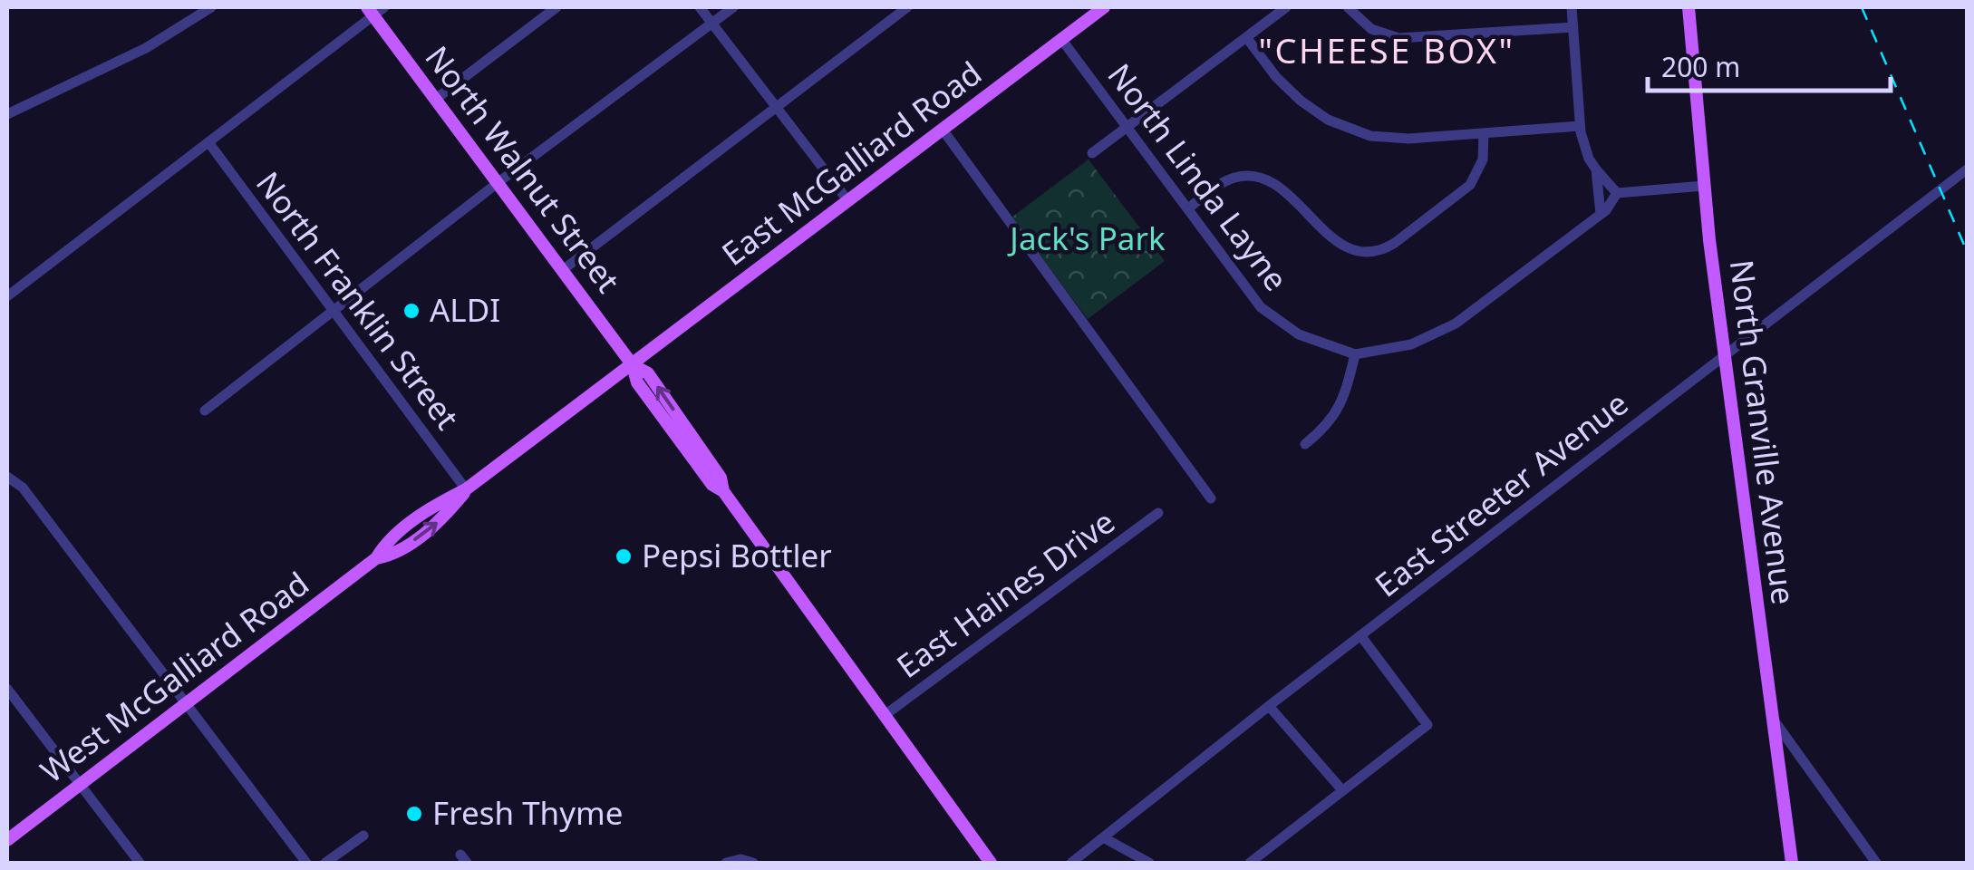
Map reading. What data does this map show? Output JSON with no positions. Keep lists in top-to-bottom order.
{
  "streets": {
    "main road": [
      "East McGalliard Road",
      "North Walnut Street",
      "North Granville Avenue",
      "West McGalliard Road"
    ],
    "street": [
      "North Linda Layne",
      "North Franklin Street",
      "East Streeter Avenue",
      "East Haines Drive"
    ]
  },
  "crossings": [
    ["East McGalliard Road", "North Walnut Street"],
    ["East McGalliard Road", "North Linda Layne"],
    ["East McGalliard Road", "West McGalliard Road"],
    ["North Walnut Street", "East Haines Drive"],
    ["North Walnut Street", "West McGalliard Road"],
    ["North Franklin Street", "West McGalliard Road"],
    ["North Granville Avenue", "East Streeter Avenue"]
  ],
  "districts": ["\"CHEESE BOX\""],
  "parks": ["Jack's Park"],
  "places": ["ALDI", "Pepsi Bottler", "Fresh Thyme"],
  "scale_bar": "200 m"
}
